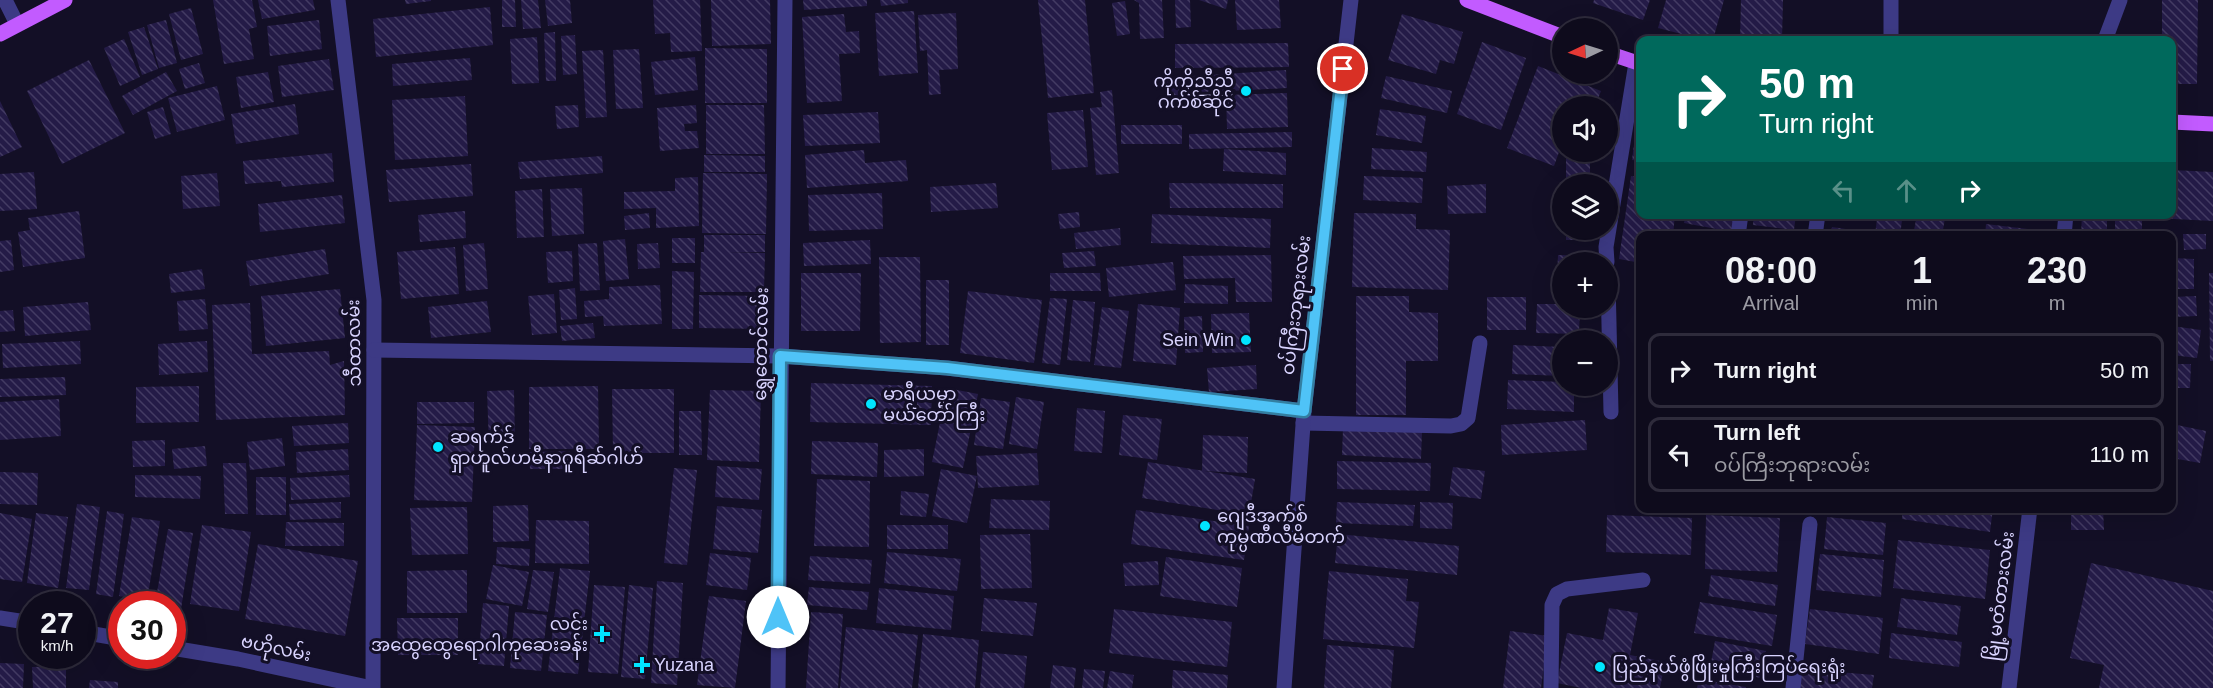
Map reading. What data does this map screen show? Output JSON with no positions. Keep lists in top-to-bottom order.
{
  "streets": {
    "street": [
      "ဝပ်ကြီးဘုရားလမ်း",
      "သီထာလမ်း",
      "ရွှေတောင်လမ်း",
      "မြို့မတံတားလမ်း",
      "ဗဟိုလမ်း"
    ]
  },
  "crossings": [
    ["သီထာလမ်း", "ဗဟိုလမ်း"]
  ],
  "places": {
    "other": [
      "ကိုကိုညီညီ ဂက်စ်ဆိုင်",
      "Sein Win",
      "မာရီယမ္မာ မယ်တော်ကြီး",
      "ဆရက်ဒ် ရှာဟူလ်ဟမီနာဂူရီဆ်ဂါဟ်",
      "ဂျေဒီအက်စ် ကုမ္ပဏီလီမိတက်",
      "ပြည်နယ်ဖွံဖြိုးမှုကြီးကြပ်ရေးရုံး"
    ],
    "health": ["လင်း အထွေထွေရောဂါကုဆေးခန်း", "Yuzana"]
  },
  "north": "left",
  "page": {
    "map_buttons": ["+", "−"],
    "turn": ["50 m", "Turn right"],
    "eta": [
      "08:00",
      "Arrival",
      "1",
      "min",
      "230",
      "m"
    ],
    "list": [
      {
        "name": "Turn right",
        "value": "50 m"
      },
      {
        "name": "Turn left",
        "note": "ဝပ်ကြီးဘုရားလမ်း",
        "value": "110 m"
      }
    ],
    "speed": "27 km/h",
    "limit": "30"
  }
}
